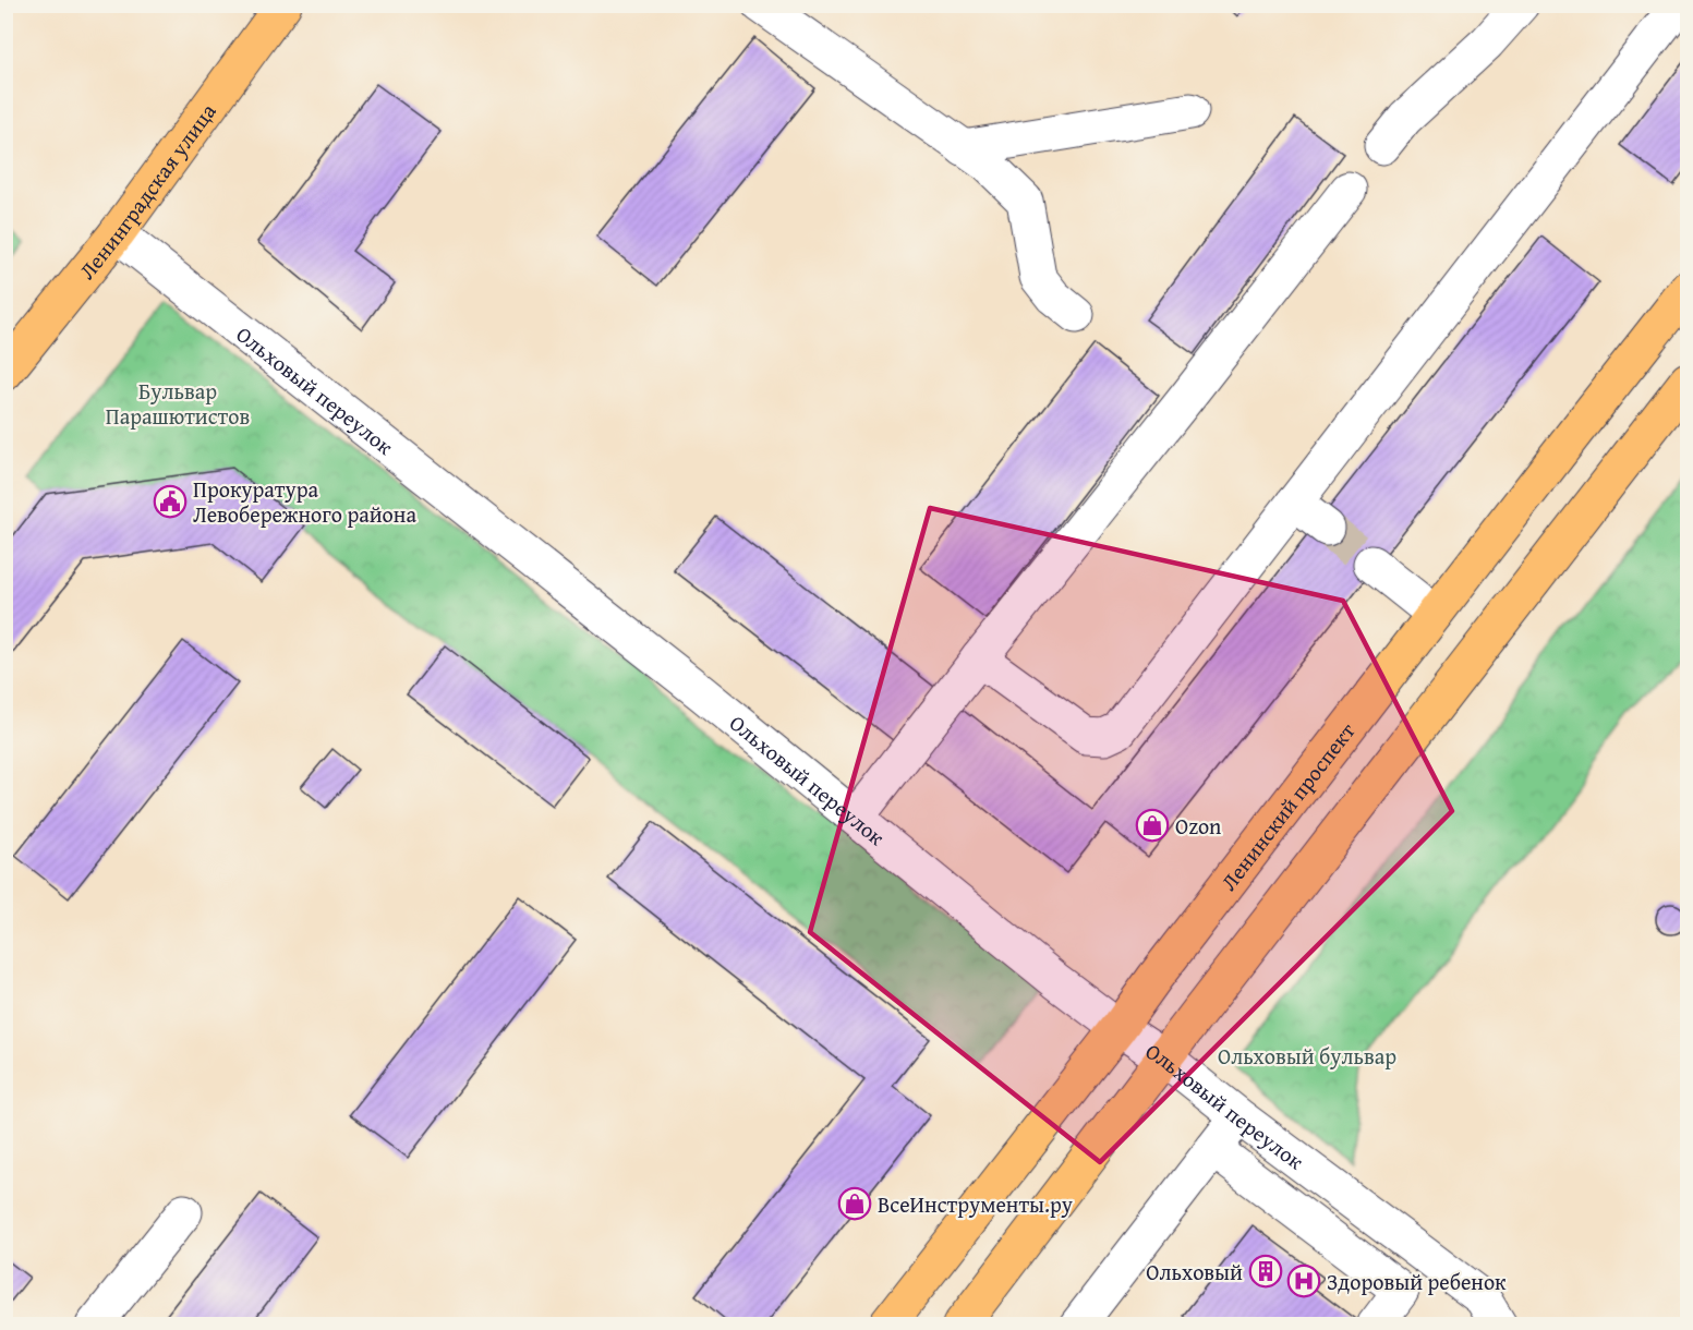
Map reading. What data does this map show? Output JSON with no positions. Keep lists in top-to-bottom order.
{
  "streets": {
    "main road": ["Ленинградская улица", "Ленинский проспект"],
    "street": ["Ольховый переулок"]
  },
  "crossings": [
    ["Ленинградская улица", "Ольховый переулок"],
    ["Ольховый переулок", "Ленинский проспект"]
  ],
  "parks": ["Бульвар Парашютистов", "Ольховый бульвар"],
  "places": {
    "public building": ["Прокуратура Левобережного района"],
    "shop": ["Ozon", "ВсеИнструменты.ру"],
    "building": ["Ольховый"],
    "hospital": ["Здоровый ребенок"]
  }
}
